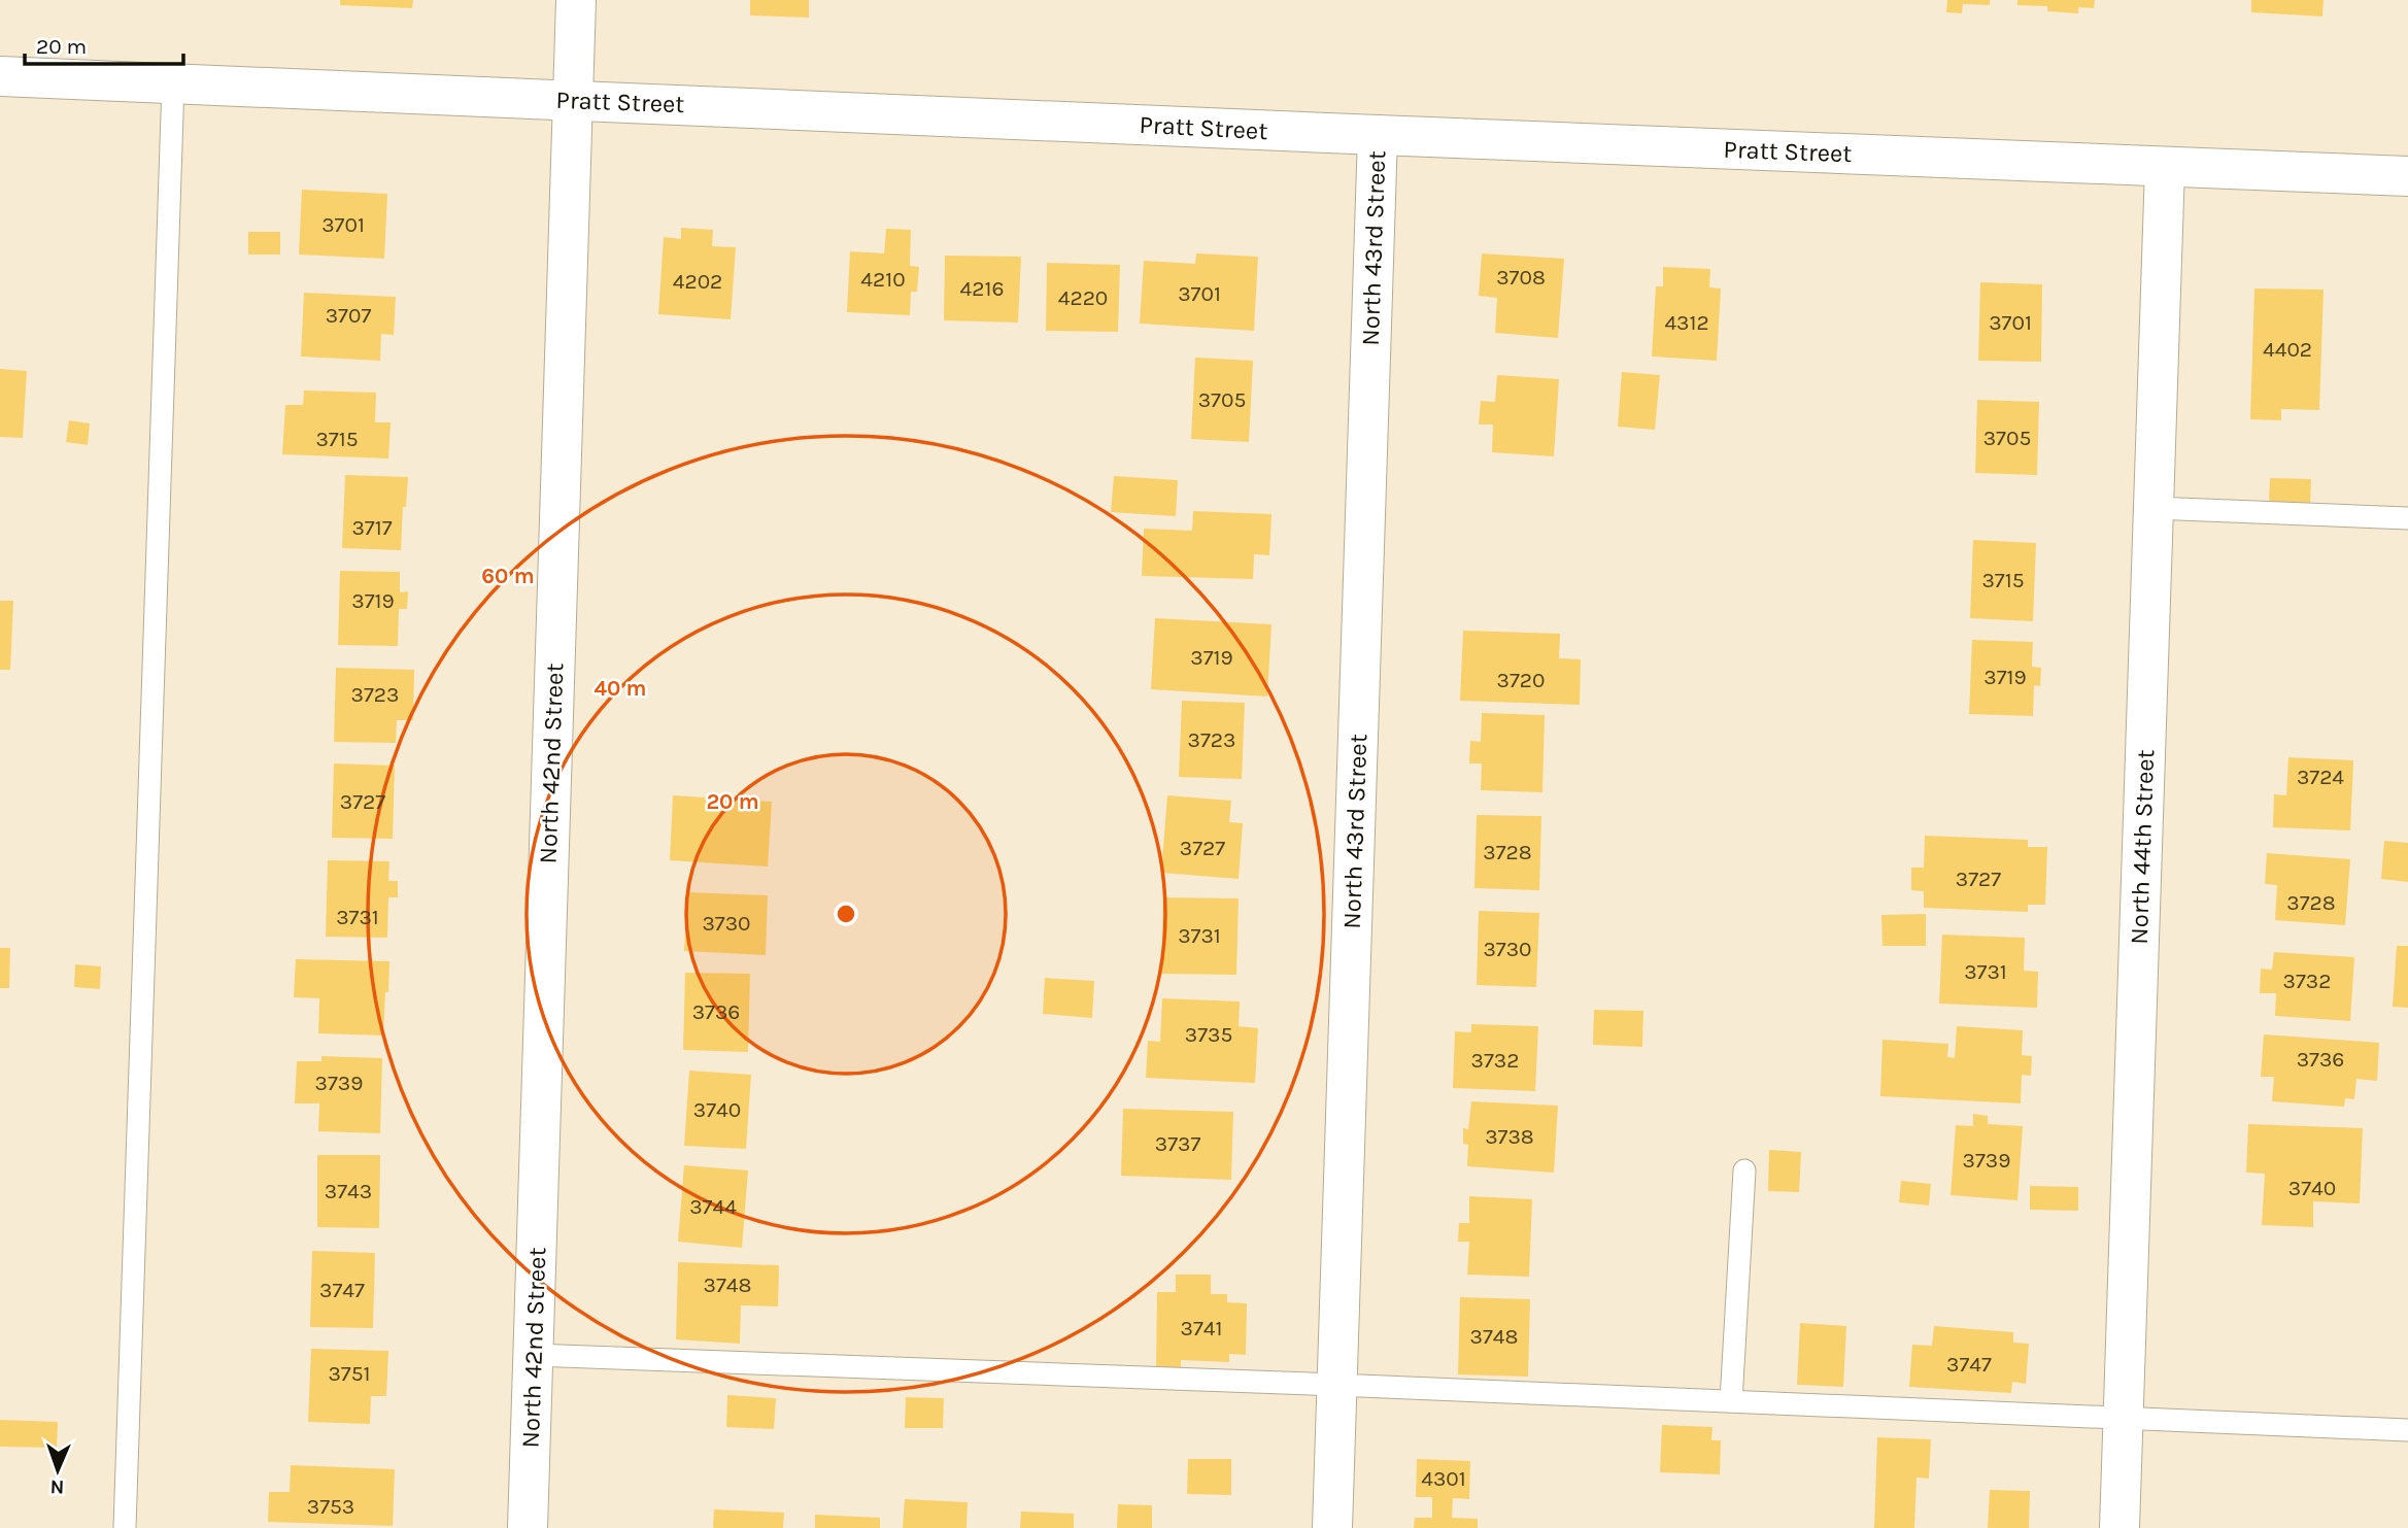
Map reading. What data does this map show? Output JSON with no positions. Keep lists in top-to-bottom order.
{
  "streets": {
    "street": [
      "Pratt Street",
      "North 43rd Street",
      "North 42nd Street",
      "North 44th Street"
    ]
  },
  "crossings": [
    ["Pratt Street", "North 43rd Street"],
    ["Pratt Street", "North 42nd Street"],
    ["Pratt Street", "North 44th Street"]
  ],
  "house_numbers": [
    "3701",
    "3708",
    "4210",
    "4202",
    "4216",
    "3701",
    "4220",
    "3707",
    "4312",
    "3701",
    "4402",
    "3705",
    "3705",
    "3715",
    "3717",
    "3715",
    "3719",
    "3719",
    "3719",
    "3720",
    "3723",
    "3723",
    "3724",
    "3727",
    "3727",
    "3728",
    "3727",
    "3728",
    "3731",
    "3730",
    "3731",
    "3730",
    "3731",
    "3732",
    "3736",
    "3735",
    "3736",
    "3732",
    "3739",
    "3740",
    "3738",
    "3737",
    "3739",
    "3740",
    "3743",
    "3744",
    "3748",
    "3747",
    "3741",
    "3748",
    "3747",
    "3751",
    "4301",
    "3753"
  ],
  "scale_bar": "20 m",
  "north": "bottom",
  "rings": ["60 m", "40 m", "20 m"]
}
